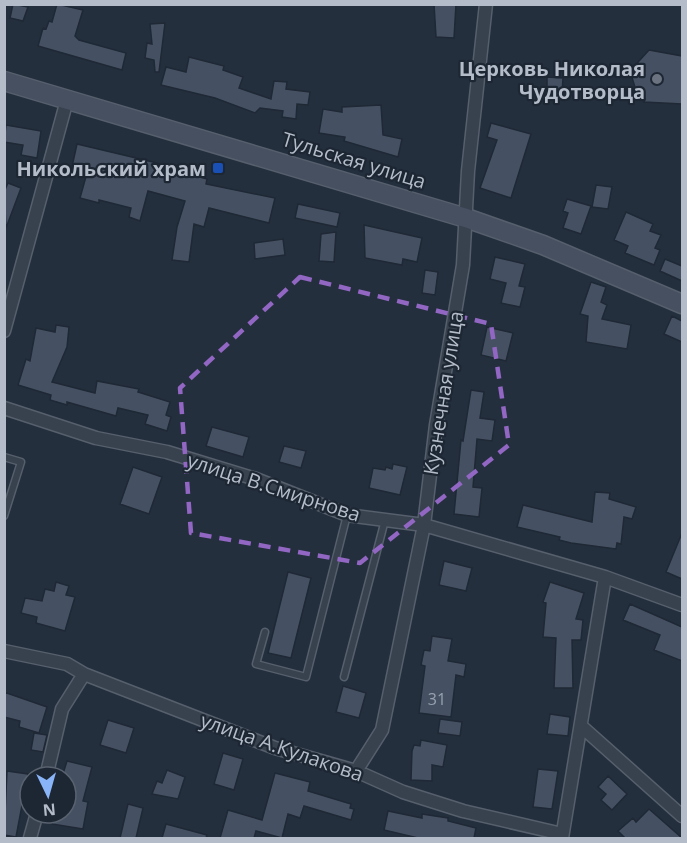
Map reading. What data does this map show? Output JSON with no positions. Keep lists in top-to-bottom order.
{
  "streets": {
    "main road": ["Тульская улица"],
    "street": ["Кузнечная улица", "улица В.Смирнова", "улица А.Кулакова"]
  },
  "crossings": [
    ["Тульская улица", "Кузнечная улица"],
    ["Кузнечная улица", "улица В.Смирнова"],
    ["Кузнечная улица", "улица А.Кулакова"]
  ],
  "places": {
    "other": ["Церковь Николая Чудотворца"],
    "transit": ["Никольский храм"]
  },
  "house_numbers": ["31"],
  "north": "bottom"
}
